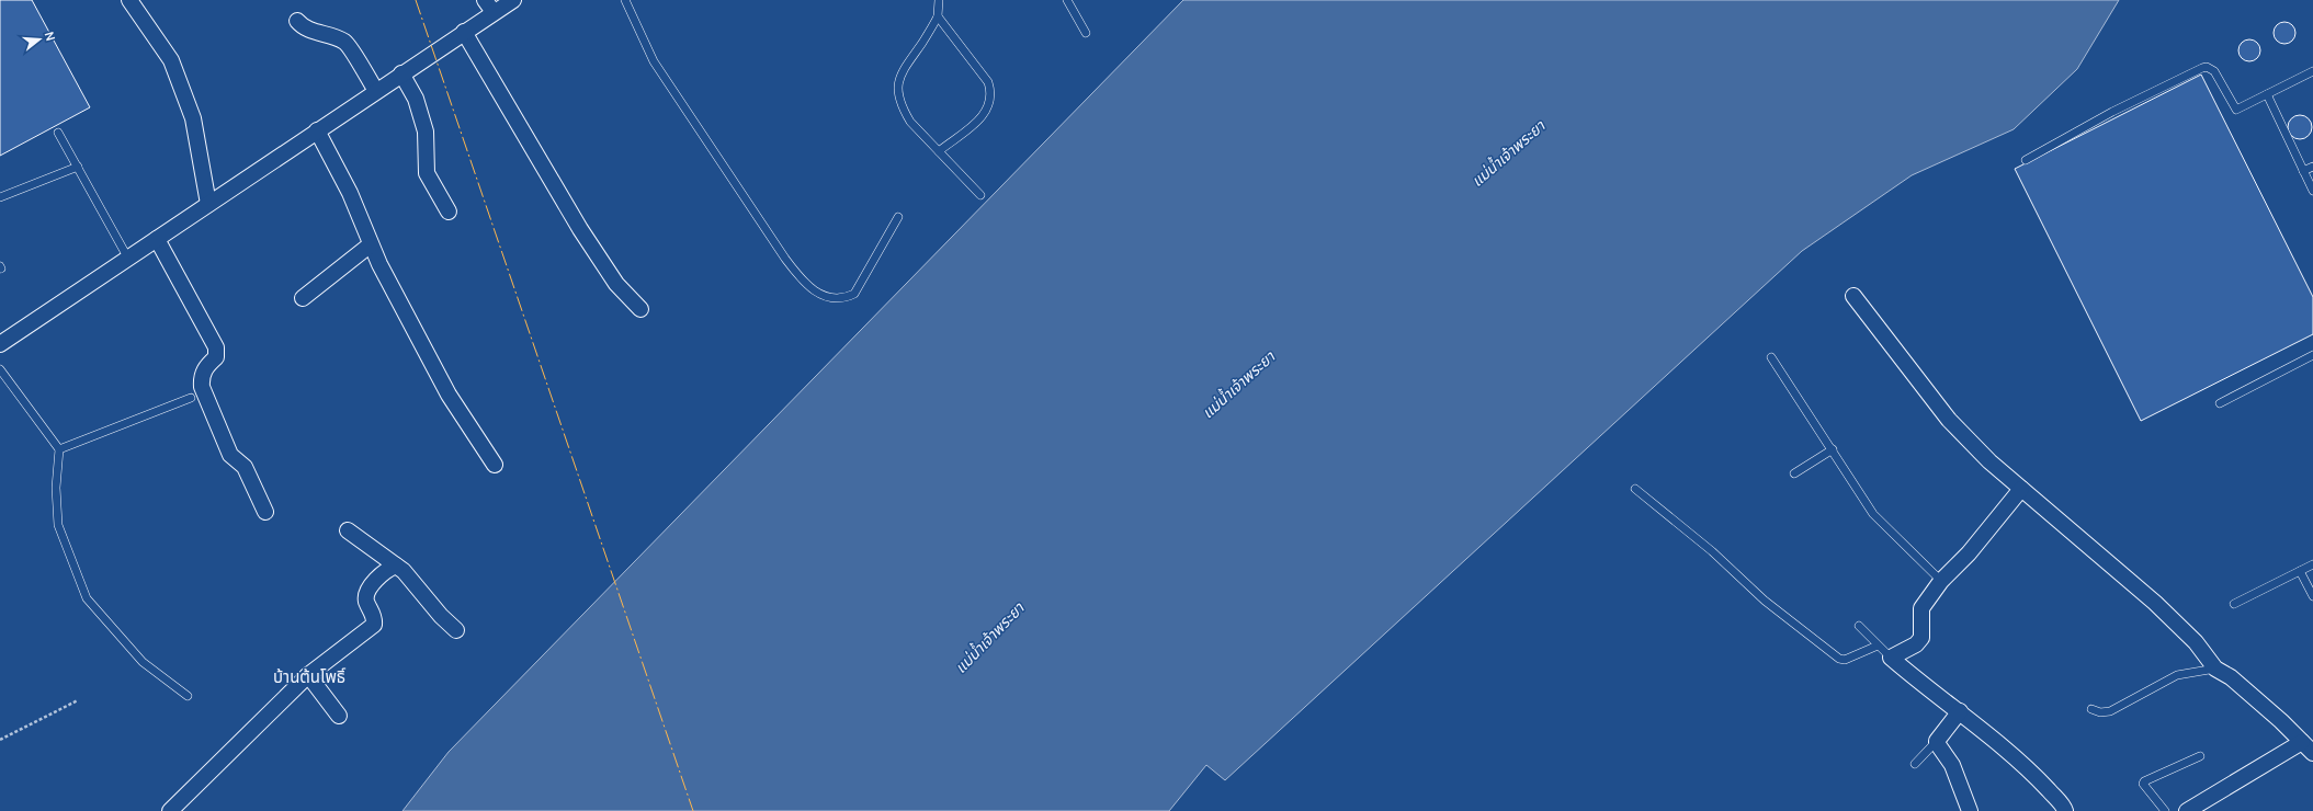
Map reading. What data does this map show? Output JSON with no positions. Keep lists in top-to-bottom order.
{
  "districts": ["บ้านต้นโพธิ์"],
  "water": ["แม่น้ำเจ้าพระยา"],
  "north": "right"
}
